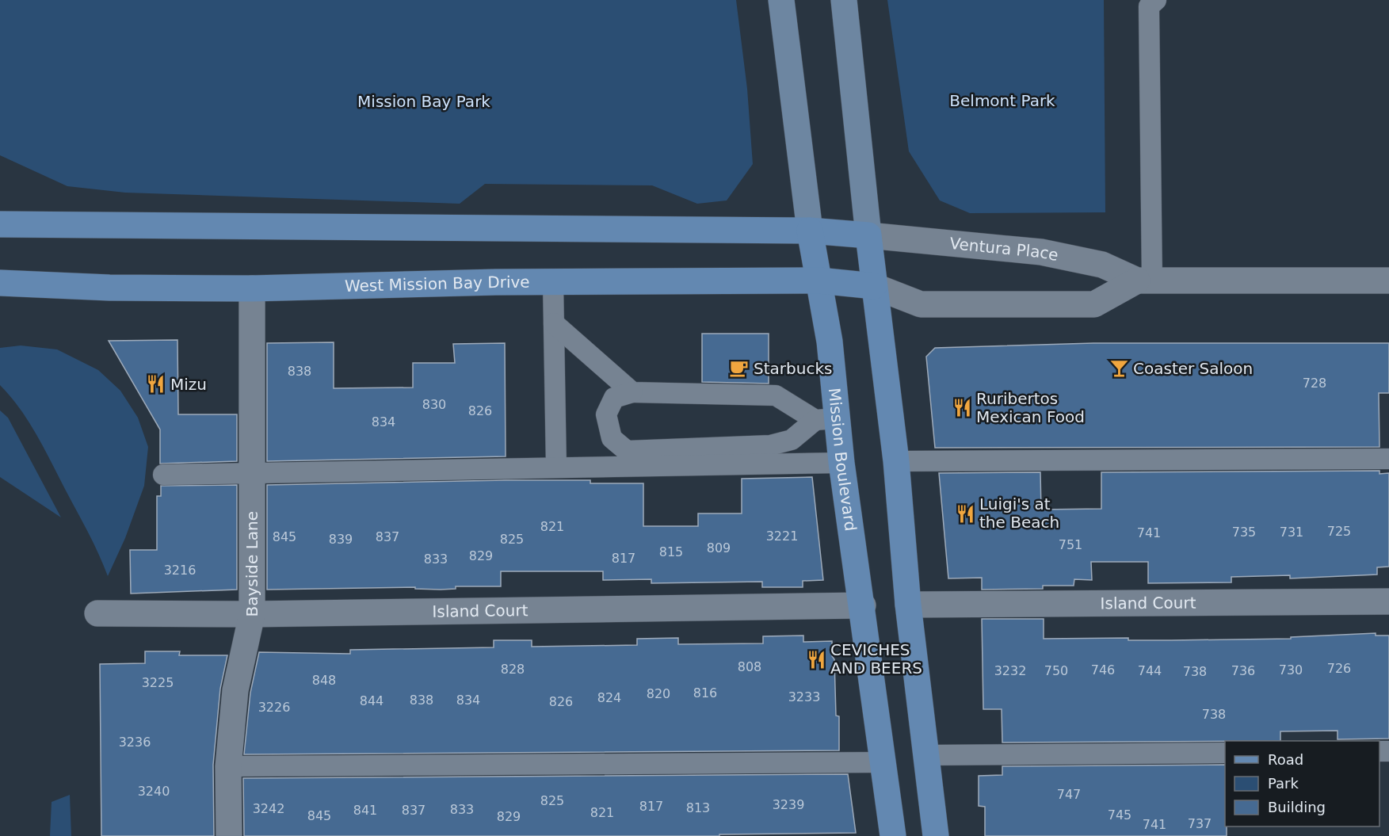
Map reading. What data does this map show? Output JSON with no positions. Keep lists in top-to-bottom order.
{
  "streets": {
    "main road": ["West Mission Bay Drive", "Mission Boulevard"],
    "street": ["Ventura Place", "Bayside Lane", "Island Court"]
  },
  "crossings": [
    ["Ventura Place", "West Mission Bay Drive"],
    ["West Mission Bay Drive", "Mission Boulevard"],
    ["West Mission Bay Drive", "Bayside Lane"],
    ["Mission Boulevard", "Island Court"],
    ["Bayside Lane", "Island Court"]
  ],
  "parks": ["Belmont Park", "Mission Bay Park"],
  "places": {
    "cafe": ["Starbucks"],
    "bar": ["Coaster Saloon"],
    "restaurant": [
      "Mizu",
      "Ruribertos Mexican Food",
      "Luigi's at the Beach",
      "CEVICHES AND BEERS"
    ]
  },
  "house_numbers": [
    "838",
    "728",
    "830",
    "826",
    "834",
    "821",
    "725",
    "735",
    "731",
    "741",
    "3221",
    "845",
    "837",
    "839",
    "825",
    "751",
    "809",
    "815",
    "829",
    "817",
    "833",
    "3216",
    "808",
    "726",
    "828",
    "746",
    "730",
    "3232",
    "750",
    "744",
    "736",
    "738",
    "848",
    "3225",
    "816",
    "820",
    "3233",
    "824",
    "838",
    "834",
    "844",
    "826",
    "3226",
    "738",
    "3236",
    "3240",
    "747",
    "825",
    "3239",
    "817",
    "813",
    "3242",
    "833",
    "841",
    "837",
    "821",
    "745",
    "845",
    "829",
    "737",
    "741"
  ],
  "legend": ["Road", "Park", "Building"]
}
